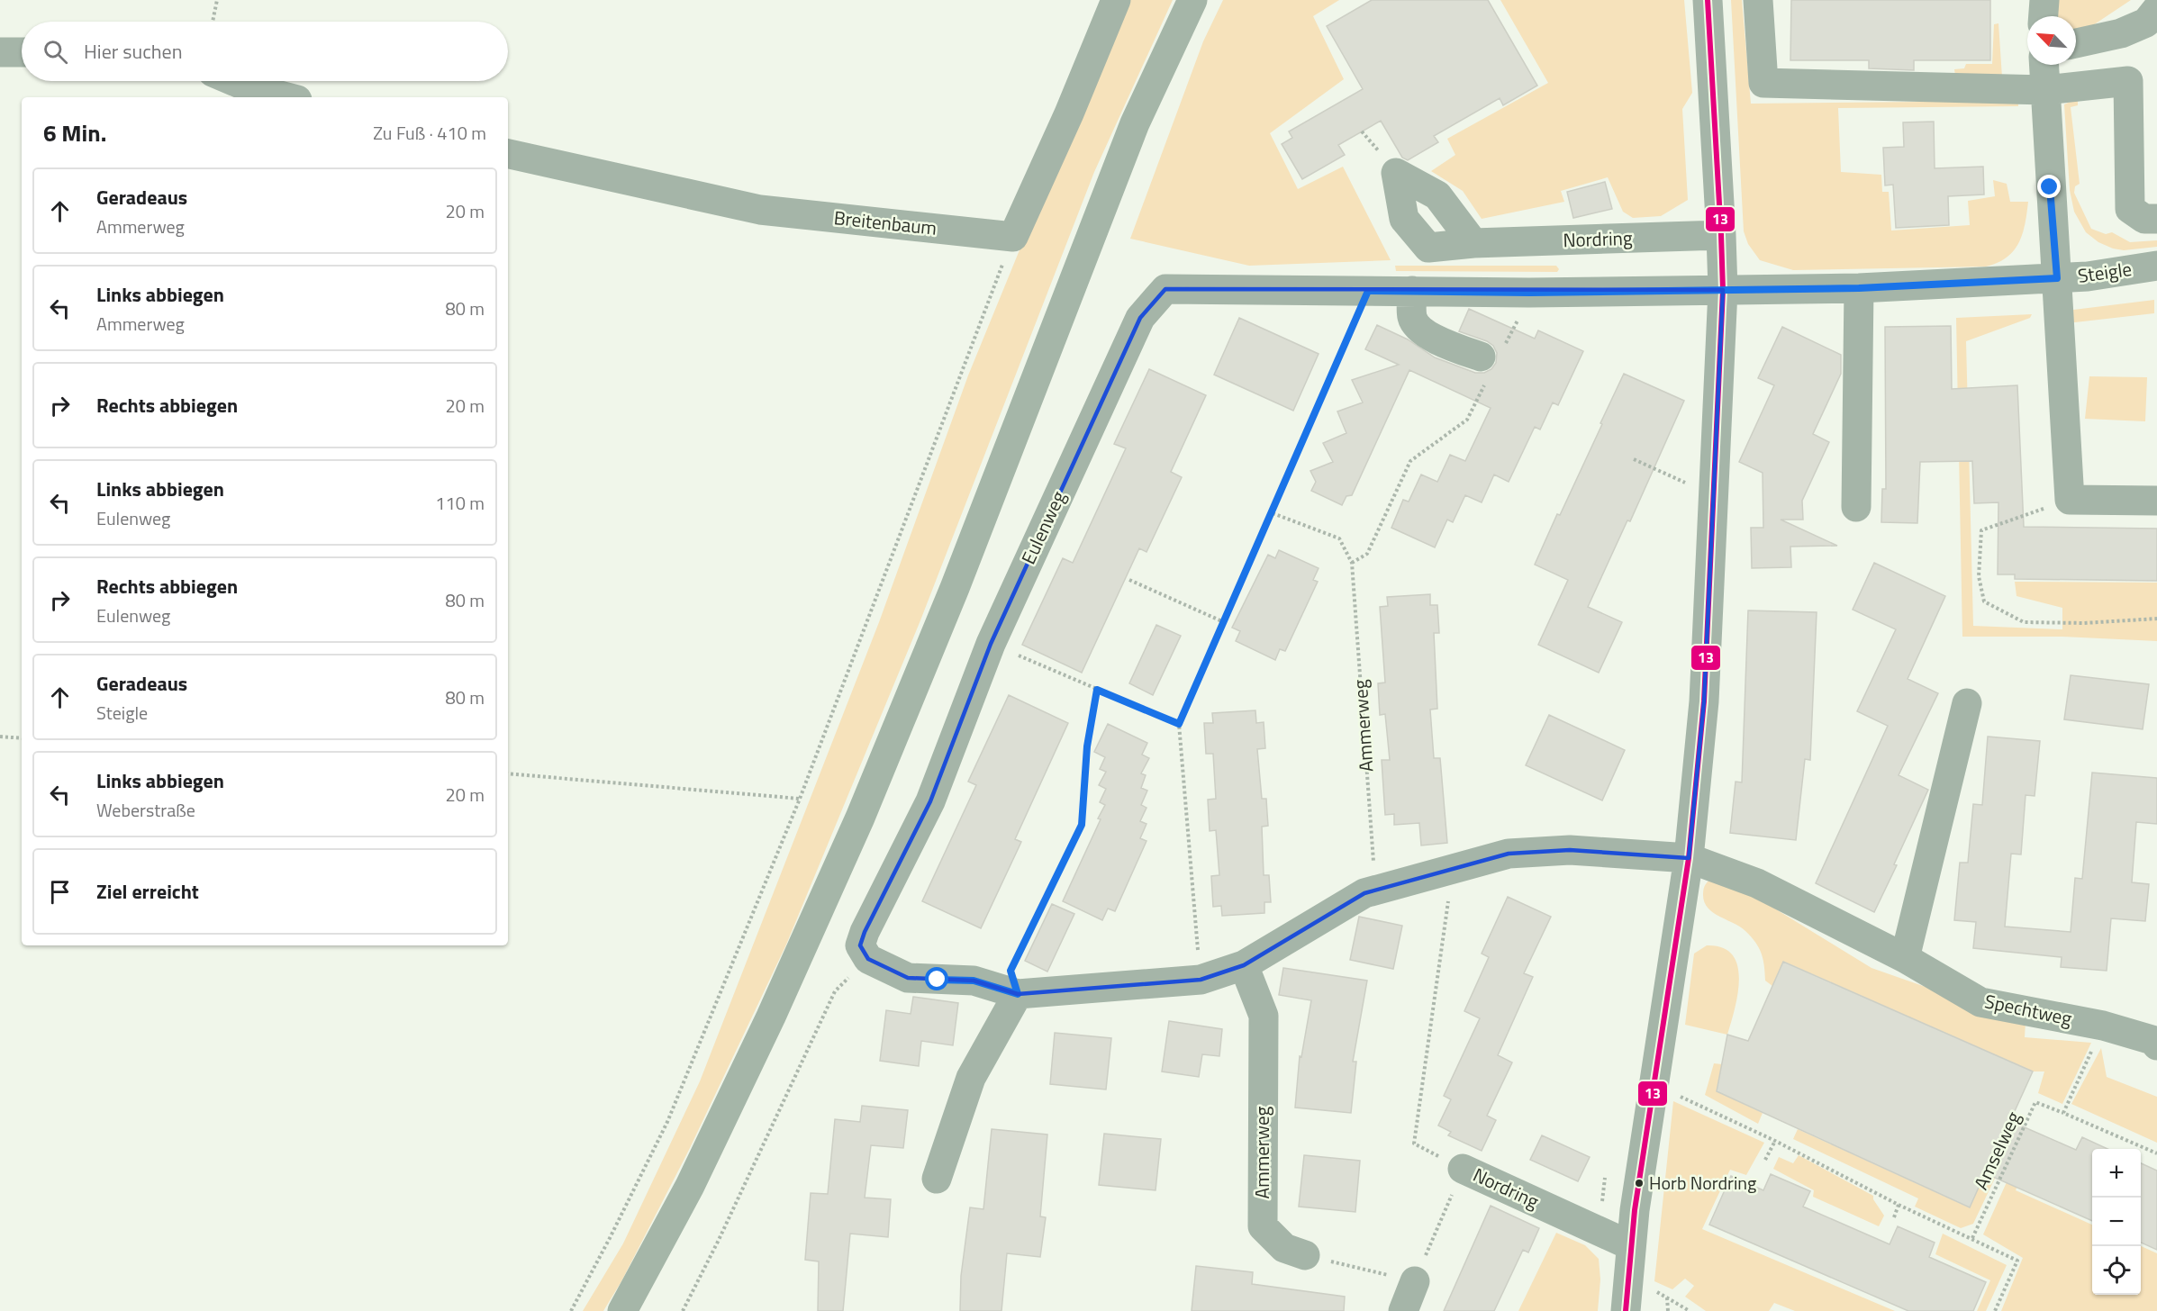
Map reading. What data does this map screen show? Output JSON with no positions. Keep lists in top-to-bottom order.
{
  "streets": {
    "street": [
      "Breitenbaum",
      "Nordring",
      "Steigle",
      "Eulenweg",
      "Ammerweg",
      "Spechtweg"
    ],
    "path": ["Amselweg"]
  },
  "crossings": [
    ["Steigle", "Eulenweg"]
  ],
  "places": ["Horb Nordring"],
  "lines": ["transit line 13"],
  "north": "top left",
  "page": {
    "search": "Hier suchen",
    "heading": ["6 Min.", "Zu Fuß · 410 m"],
    "list": [
      ["Geradeaus", "Ammerweg", "20 m"],
      ["Links abbiegen", "Ammerweg", "80 m"],
      ["Rechts abbiegen", "20 m"],
      ["Links abbiegen", "Eulenweg", "110 m"],
      ["Rechts abbiegen", "Eulenweg", "80 m"],
      ["Geradeaus", "Steigle", "80 m"],
      ["Links abbiegen", "Weberstraße", "20 m"],
      "Ziel erreicht"
    ],
    "map_buttons": ["+", "−"]
  }
}
